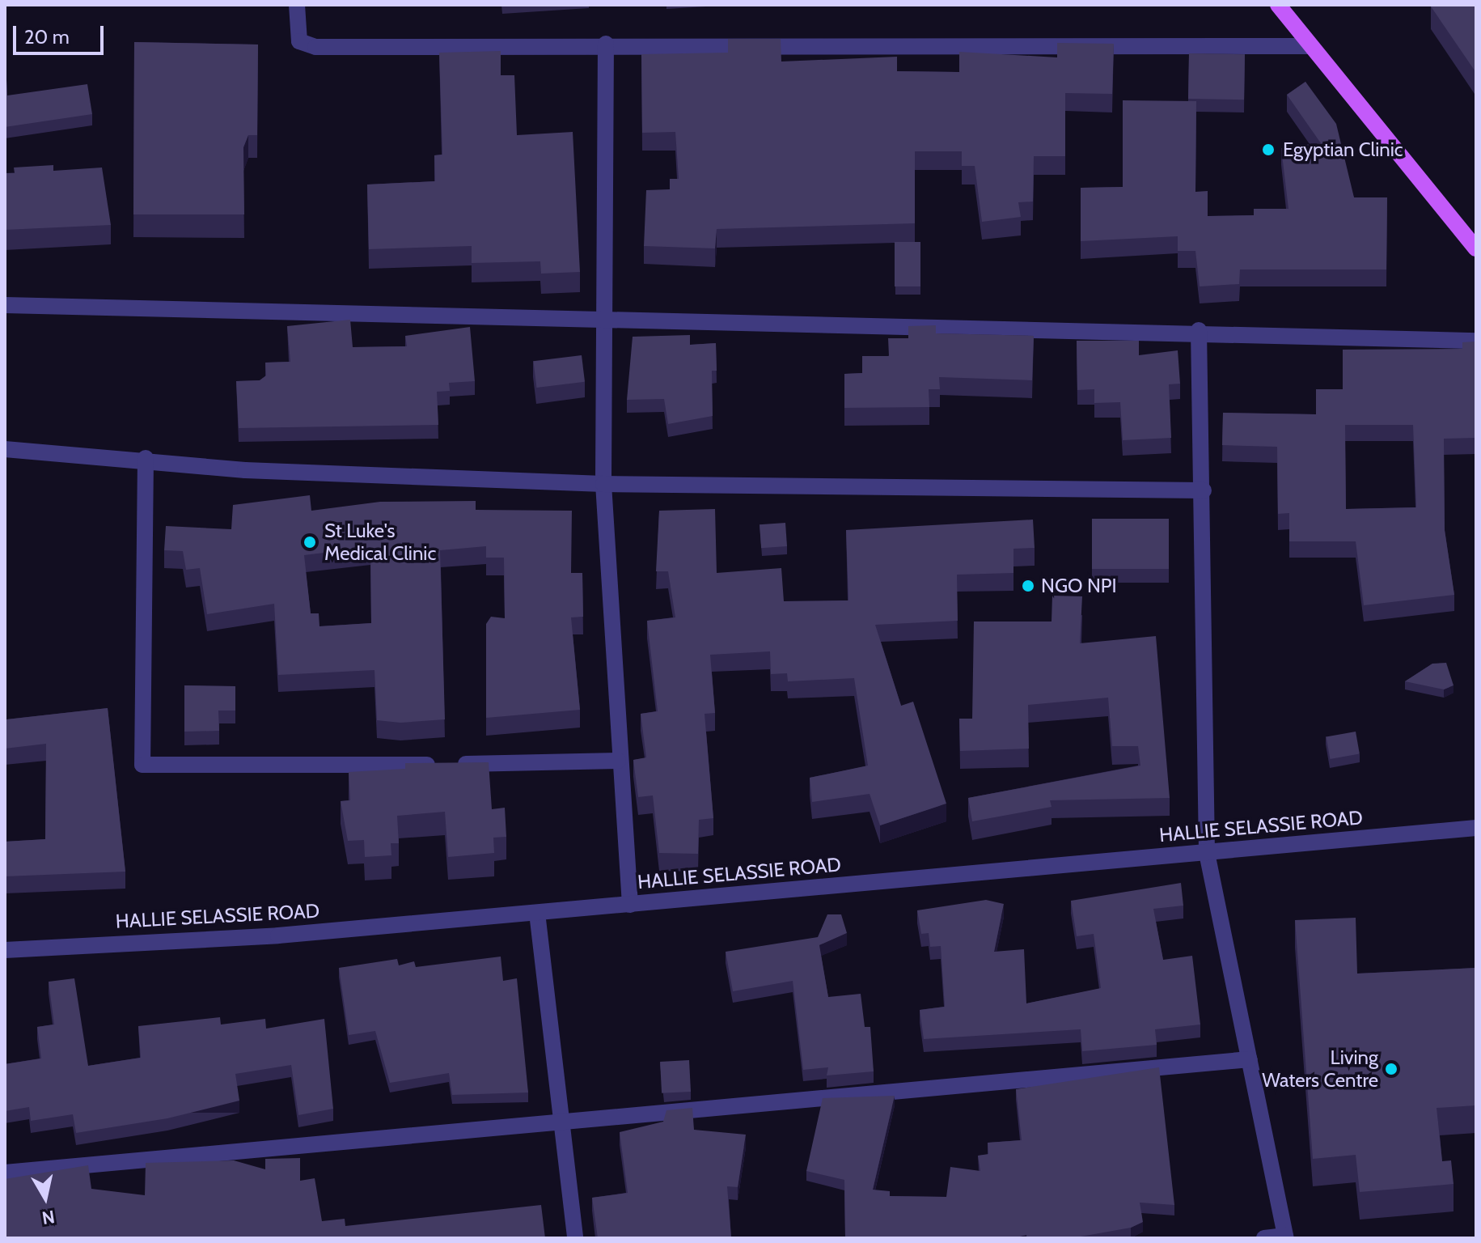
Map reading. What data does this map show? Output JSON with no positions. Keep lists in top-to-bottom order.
{
  "streets": {
    "street": ["HALLIE SELASSIE ROAD"]
  },
  "places": [
    "Egyptian Clinic",
    "St Luke's Medical Clinic",
    "NGO NPI",
    "Living Waters Centre"
  ],
  "scale_bar": "20 m",
  "north": "bottom"
}
